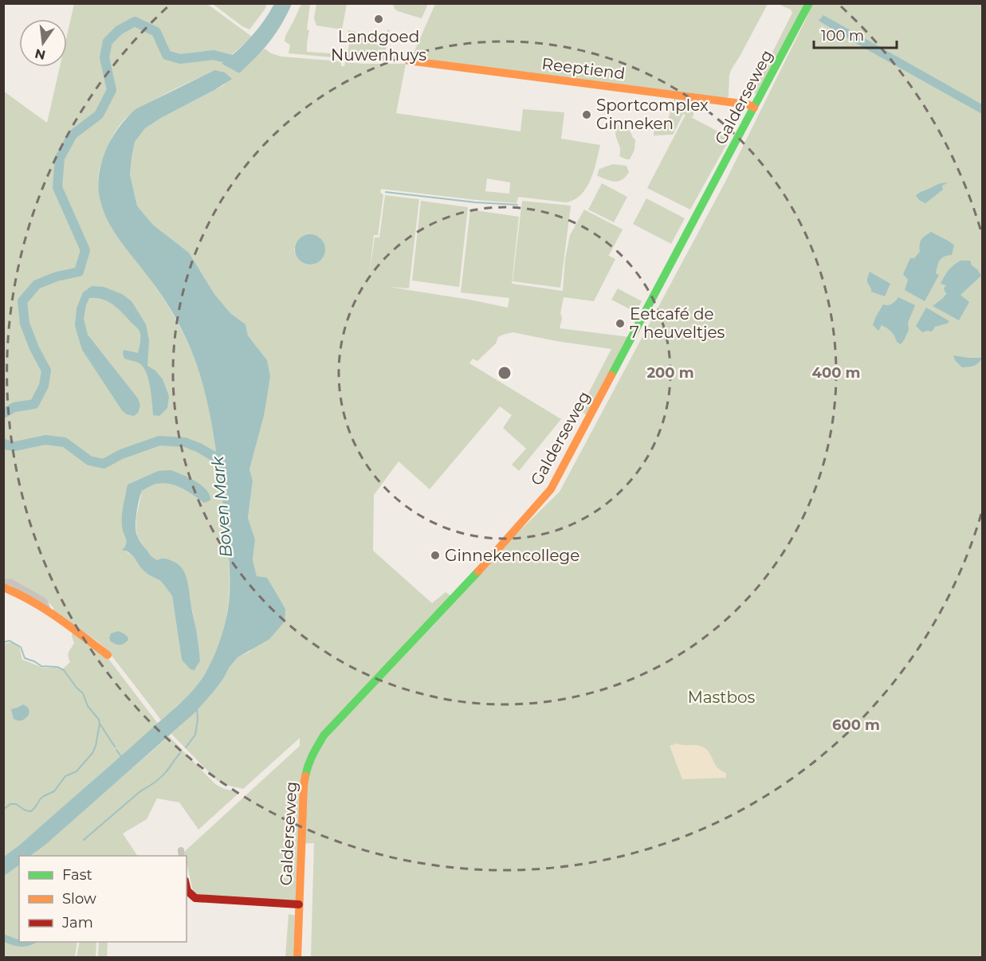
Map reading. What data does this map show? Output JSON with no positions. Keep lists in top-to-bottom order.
{
  "streets": {
    "street": ["Reeptiend", "Galderseweg"]
  },
  "crossings": [
    ["Reeptiend", "Galderseweg"]
  ],
  "water": ["Boven Mark"],
  "parks": ["Mastbos"],
  "places": [
    "Landgoed Nuwenhuys",
    "Sportcomplex Ginneken",
    "Eetcafé de 7 heuveltjes",
    "Ginnekencollege"
  ],
  "legend": ["Fast", "Slow", "Jam"],
  "scale_bar": "100 m",
  "north": "bottom",
  "rings": ["200 m", "400 m", "600 m"]
}
